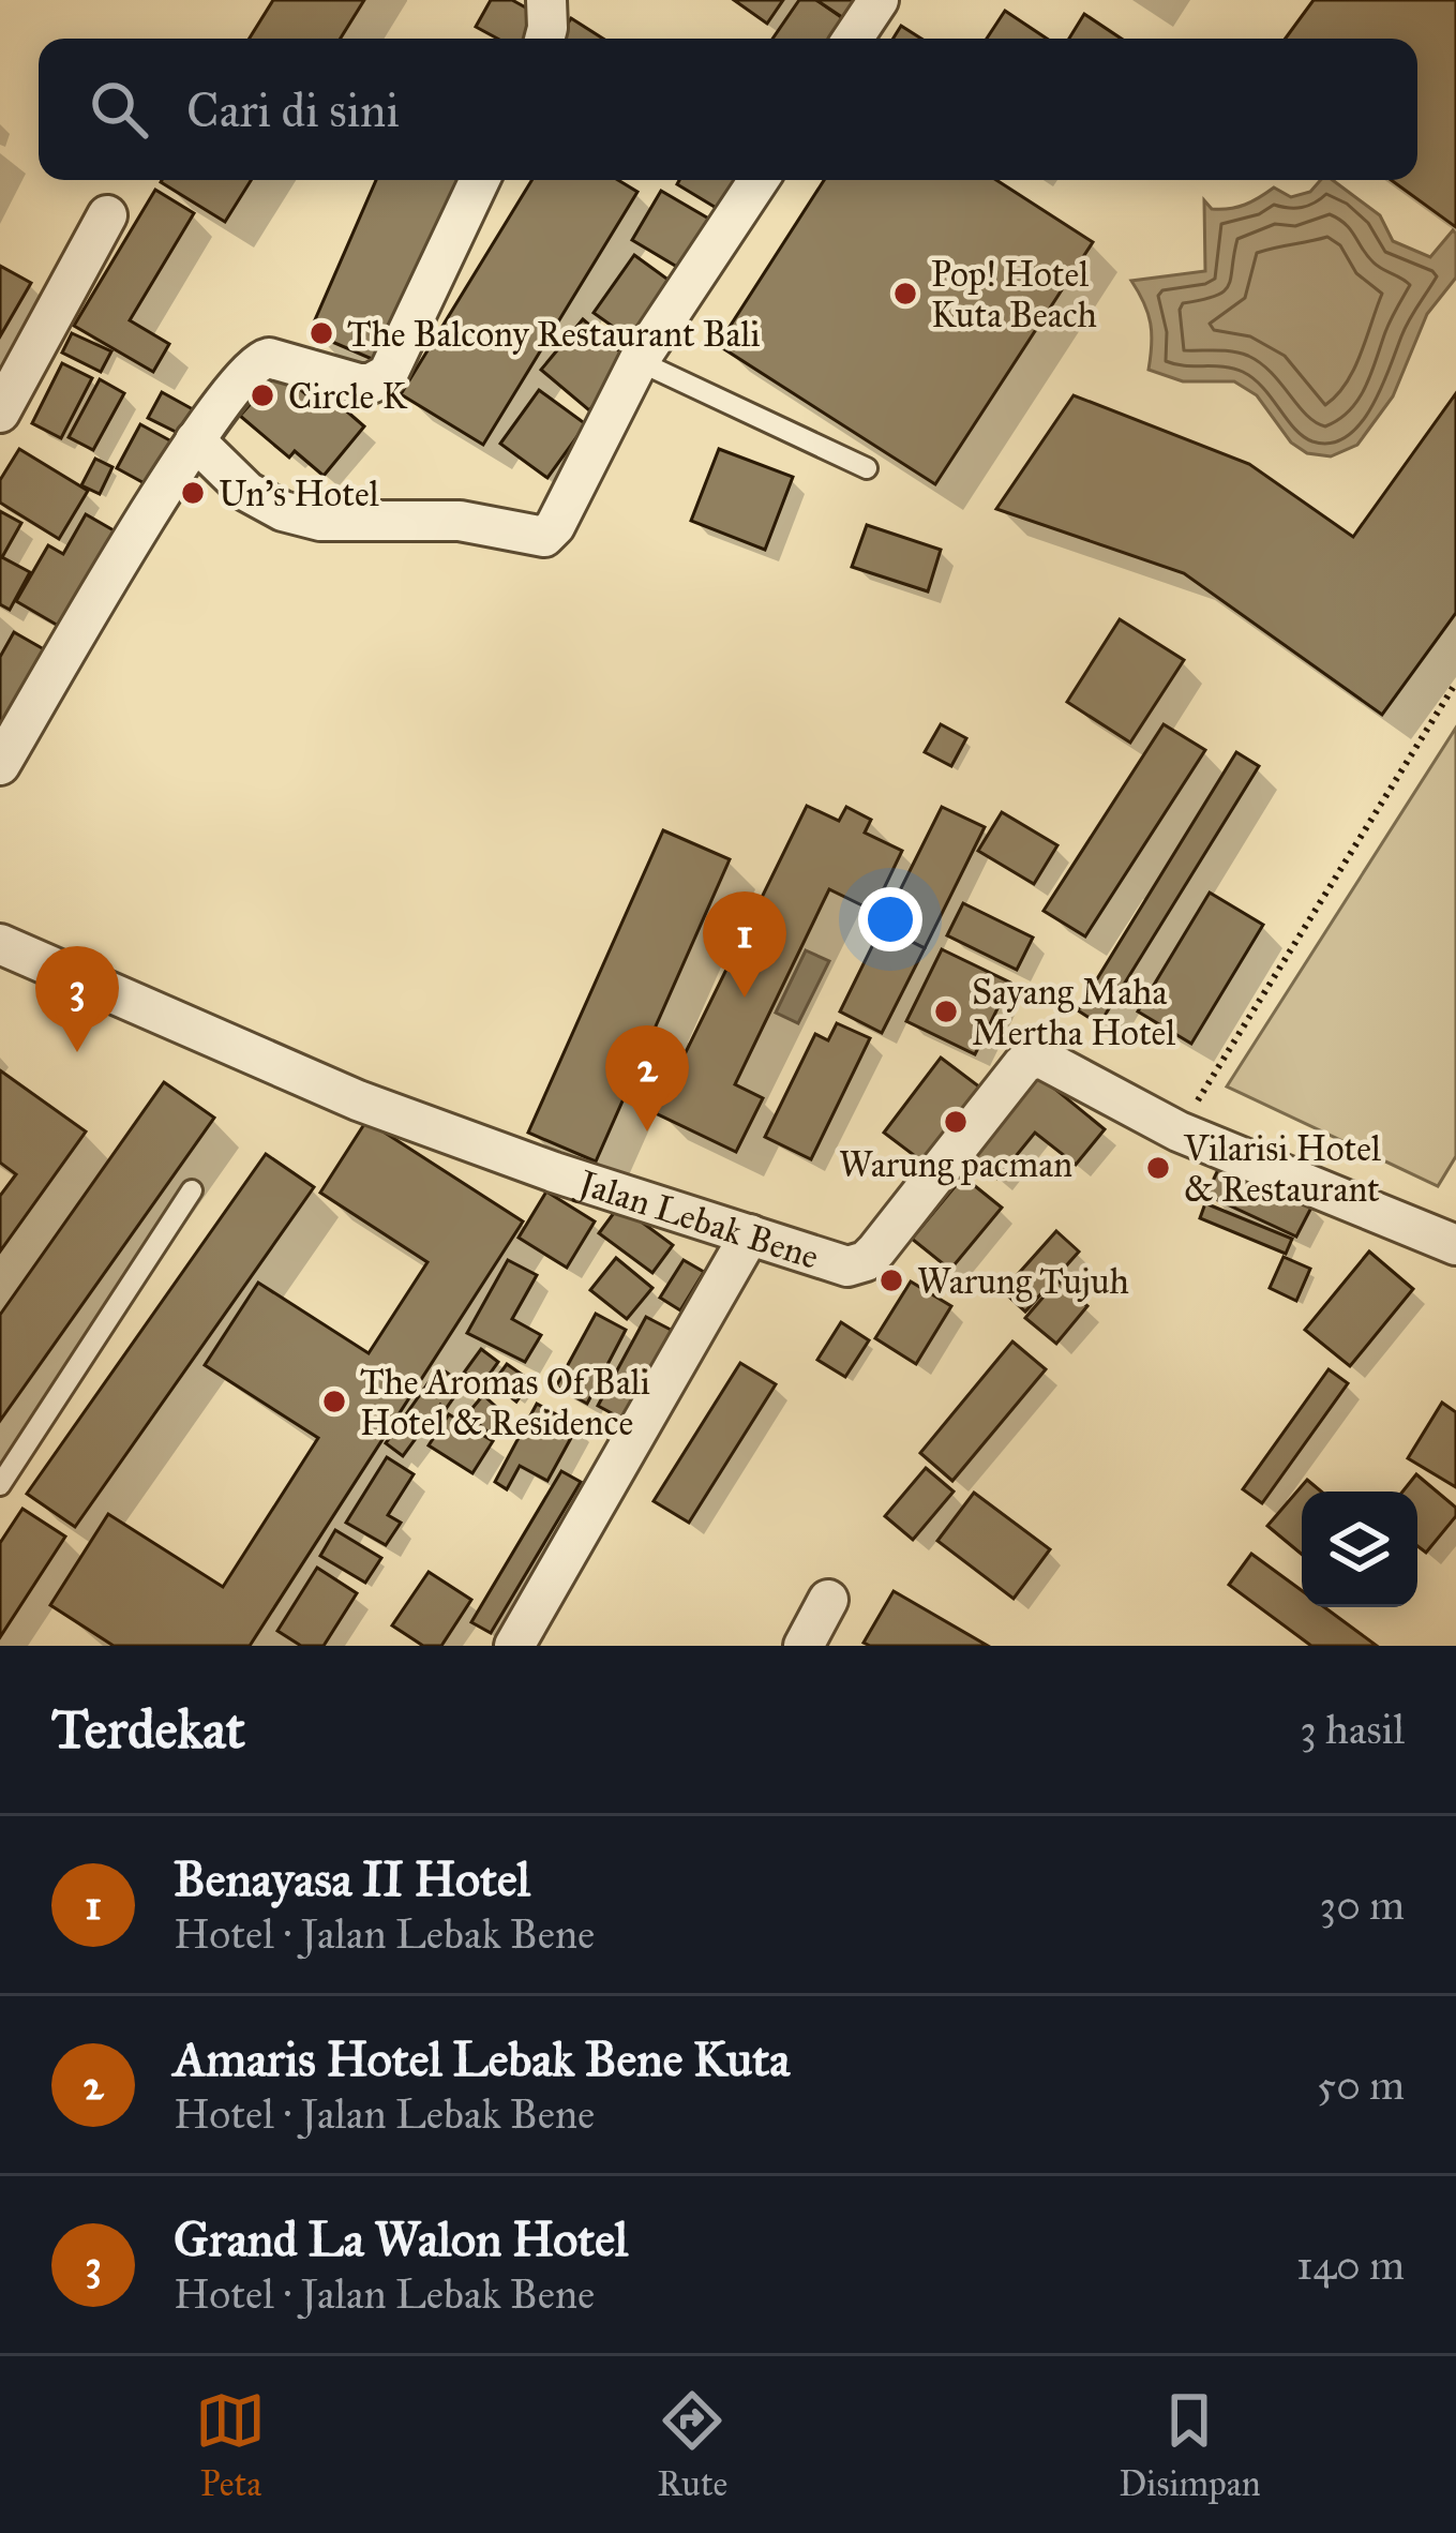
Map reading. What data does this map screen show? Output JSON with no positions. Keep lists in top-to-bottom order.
{
  "streets": {
    "street": ["Jalan Lebak Bene"]
  },
  "places": [
    "Pop! Hotel Kuta Beach",
    "The Balcony Restaurant Bali",
    "Circle K",
    "Un's Hotel",
    "Sayang Maha Mertha Hotel",
    "Warung pacman",
    "Vilarisi Hotel & Restaurant",
    "Warung Tujuh",
    "The Aromas Of Bali Hotel & Residence"
  ],
  "page": {
    "search": "Cari di sini",
    "pins": ["1", "3", "2"],
    "heading": ["Terdekat", "3 hasil"],
    "list": [
      {
        "mark": "1",
        "name": "Benayasa II Hotel",
        "note": "Hotel · Jalan Lebak Bene",
        "value": "30 m"
      },
      {
        "mark": "2",
        "name": "Amaris Hotel Lebak Bene Kuta",
        "note": "Hotel · Jalan Lebak Bene",
        "value": "50 m"
      },
      {
        "mark": "3",
        "name": "Grand La Walon Hotel",
        "note": "Hotel · Jalan Lebak Bene",
        "value": "140 m"
      }
    ],
    "nav": ["Peta", "Rute", "Disimpan"]
  }
}
